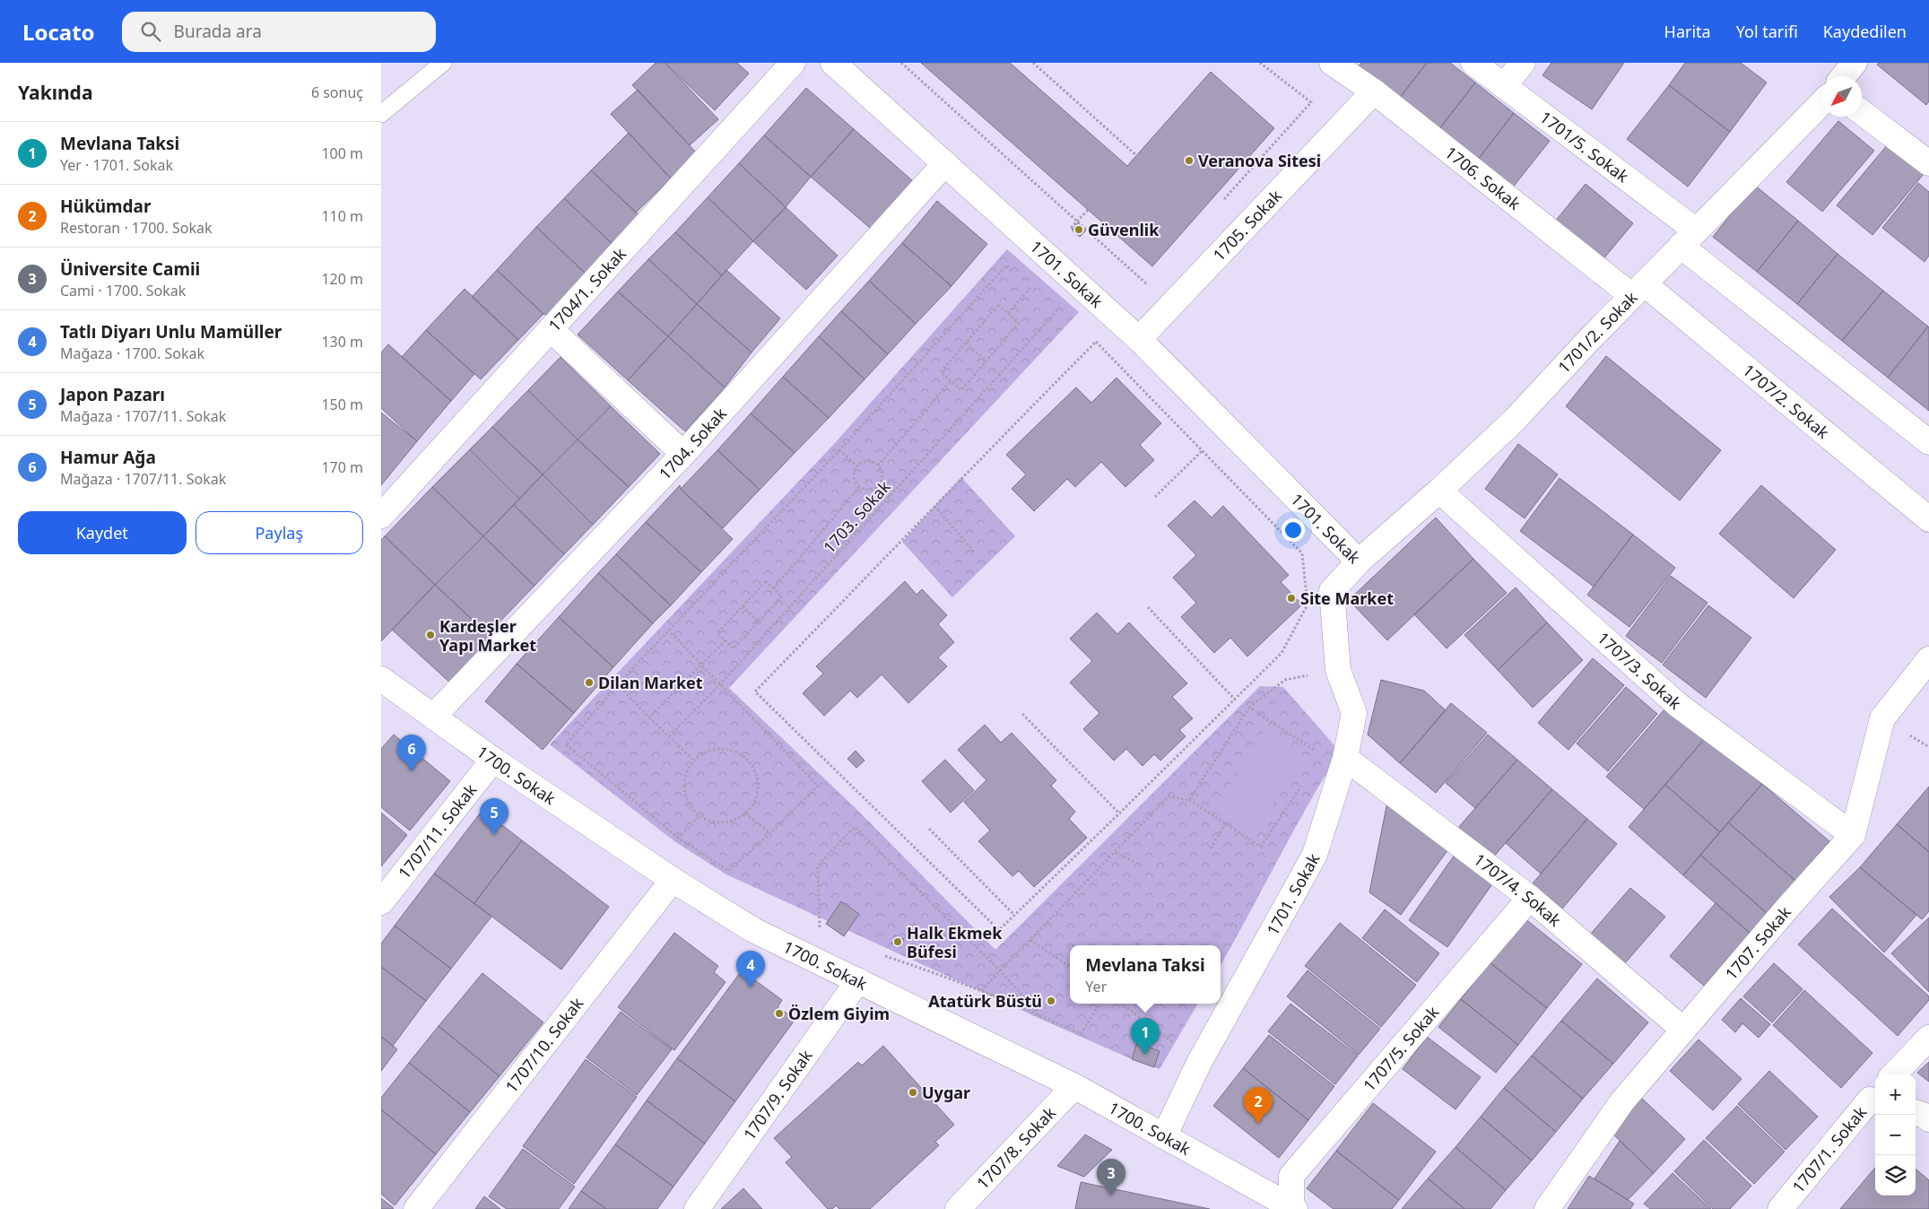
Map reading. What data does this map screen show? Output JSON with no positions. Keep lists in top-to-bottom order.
{
  "streets": {
    "street": [
      "1701/5. Sokak",
      "1706. Sokak",
      "1705. Sokak",
      "1701. Sokak",
      "1704/1. Sokak",
      "1701/2. Sokak",
      "1707/2. Sokak",
      "1704. Sokak",
      "1707/3. Sokak",
      "1700. Sokak",
      "1707/11. Sokak",
      "1707/4. Sokak",
      "1707. Sokak",
      "1707/10. Sokak",
      "1707/5. Sokak",
      "1707/9. Sokak",
      "1707/8. Sokak",
      "1707/1. Sokak"
    ],
    "path": ["1703. Sokak"]
  },
  "crossings": [
    ["1701/5. Sokak", "1701/2. Sokak"],
    ["1706. Sokak", "1705. Sokak"],
    ["1706. Sokak", "1701/2. Sokak"],
    ["1706. Sokak", "1707/2. Sokak"],
    ["1705. Sokak", "1701. Sokak"],
    ["1701. Sokak", "1701/2. Sokak"],
    ["1701. Sokak", "1704. Sokak"],
    ["1701. Sokak", "1700. Sokak"],
    ["1701. Sokak", "1707/4. Sokak"],
    ["1701/2. Sokak", "1707/2. Sokak"],
    ["1701/2. Sokak", "1707/3. Sokak"],
    ["1704. Sokak", "1700. Sokak"],
    ["1707/3. Sokak", "1707. Sokak"],
    ["1700. Sokak", "1707/11. Sokak"],
    ["1700. Sokak", "1707/10. Sokak"],
    ["1700. Sokak", "1707/5. Sokak"],
    ["1700. Sokak", "1707/9. Sokak"],
    ["1700. Sokak", "1707/8. Sokak"],
    ["1707/4. Sokak", "1707. Sokak"],
    ["1707/4. Sokak", "1707/5. Sokak"]
  ],
  "places": [
    "Veranova Sitesi",
    "Güvenlik",
    "Site Market",
    "Kardeşler Yapı Market",
    "Dilan Market",
    "Halk Ekmek Büfesi",
    "Atatürk Büstü",
    "Özlem Giyim",
    "Uygar"
  ],
  "north": "bottom left",
  "page": {
    "header": "Locato",
    "search": "Burada ara",
    "nav": ["Harita", "Yol tarifi", "Kaydedilen"],
    "heading": ["Yakında", "6 sonuç"],
    "list": [
      {
        "mark": "1",
        "name": "Mevlana Taksi",
        "note": "Yer · 1701. Sokak",
        "value": "100 m"
      },
      {
        "mark": "2",
        "name": "Hükümdar",
        "note": "Restoran · 1700. Sokak",
        "value": "110 m"
      },
      {
        "mark": "3",
        "name": "Üniversite Camii",
        "note": "Cami · 1700. Sokak",
        "value": "120 m"
      },
      {
        "mark": "4",
        "name": "Tatlı Diyarı Unlu Mamüller",
        "note": "Mağaza · 1700. Sokak",
        "value": "130 m"
      },
      {
        "mark": "5",
        "name": "Japon Pazarı",
        "note": "Mağaza · 1707/11. Sokak",
        "value": "150 m"
      },
      {
        "mark": "6",
        "name": "Hamur Ağa",
        "note": "Mağaza · 1707/11. Sokak",
        "value": "170 m"
      }
    ],
    "buttons": ["Kaydet", "Paylaş"],
    "pins": [
      "6",
      "5",
      "4",
      "1",
      "2",
      "3"
    ],
    "popup": ["Mevlana Taksi", "Yer"],
    "map_buttons": ["+", "−"]
  }
}
